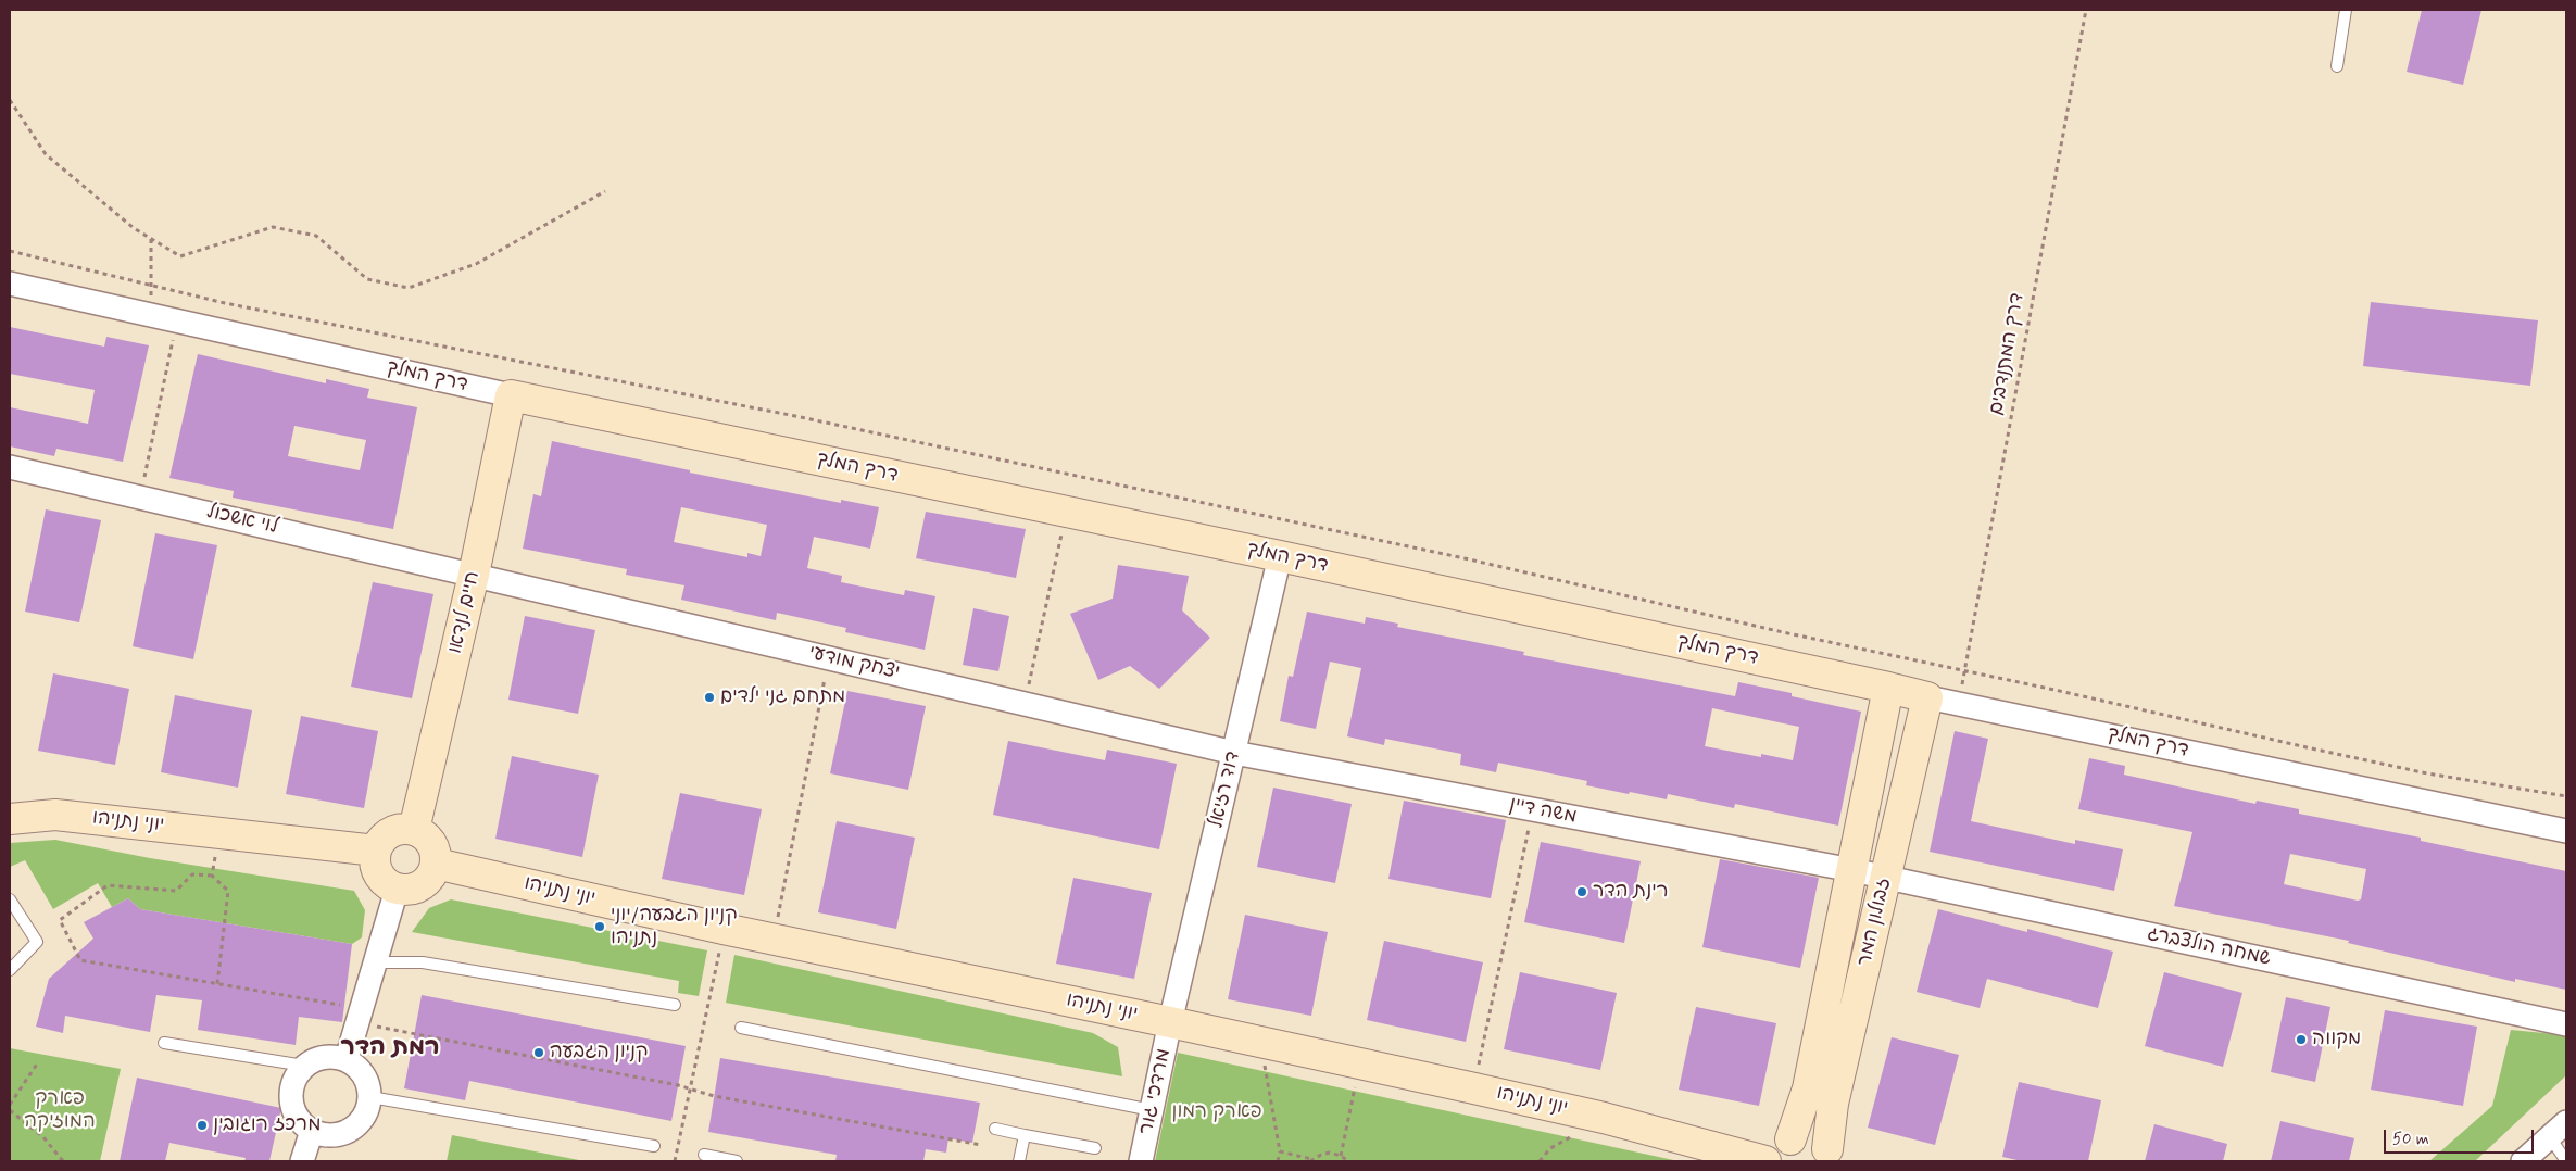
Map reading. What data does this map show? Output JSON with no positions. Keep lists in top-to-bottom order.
{
  "streets": {
    "street": [
      "דרך המלך",
      "לוי אשכול",
      "חיים לנדאו",
      "יצחק מודעי",
      "דוד רזיאל",
      "משה דיין",
      "יוני נתניהו",
      "זבולון המר",
      "שמחה הולצברג",
      "מרדכי גור"
    ],
    "path": ["דרך המתנדבים"]
  },
  "crossings": [
    ["דרך המתנדבים", "דרך המלך"],
    ["דרך המלך", "חיים לנדאו"],
    ["דרך המלך", "דוד רזיאל"],
    ["דרך המלך", "זבולון המר"],
    ["לוי אשכול", "חיים לנדאו"],
    ["לוי אשכול", "יצחק מודעי"],
    ["חיים לנדאו", "יצחק מודעי"],
    ["חיים לנדאו", "יוני נתניהו"],
    ["יצחק מודעי", "דוד רזיאל"],
    ["יצחק מודעי", "משה דיין"],
    ["דוד רזיאל", "משה דיין"],
    ["דוד רזיאל", "יוני נתניהו"],
    ["דוד רזיאל", "מרדכי גור"],
    ["משה דיין", "זבולון המר"],
    ["משה דיין", "שמחה הולצברג"],
    ["יוני נתניהו", "מרדכי גור"],
    ["זבולון המר", "שמחה הולצברג"]
  ],
  "districts": ["רמת הדר"],
  "parks": ["פארק המוזיקה", "פארק רמון"],
  "places": [
    "מתחם גני ילדים",
    "רינת הדר",
    "קניון הגבעה/יוני נתניהו",
    "מקווה",
    "קניון הגבעה",
    "מרכז רוגובין"
  ],
  "scale_bar": "50 m"
}
